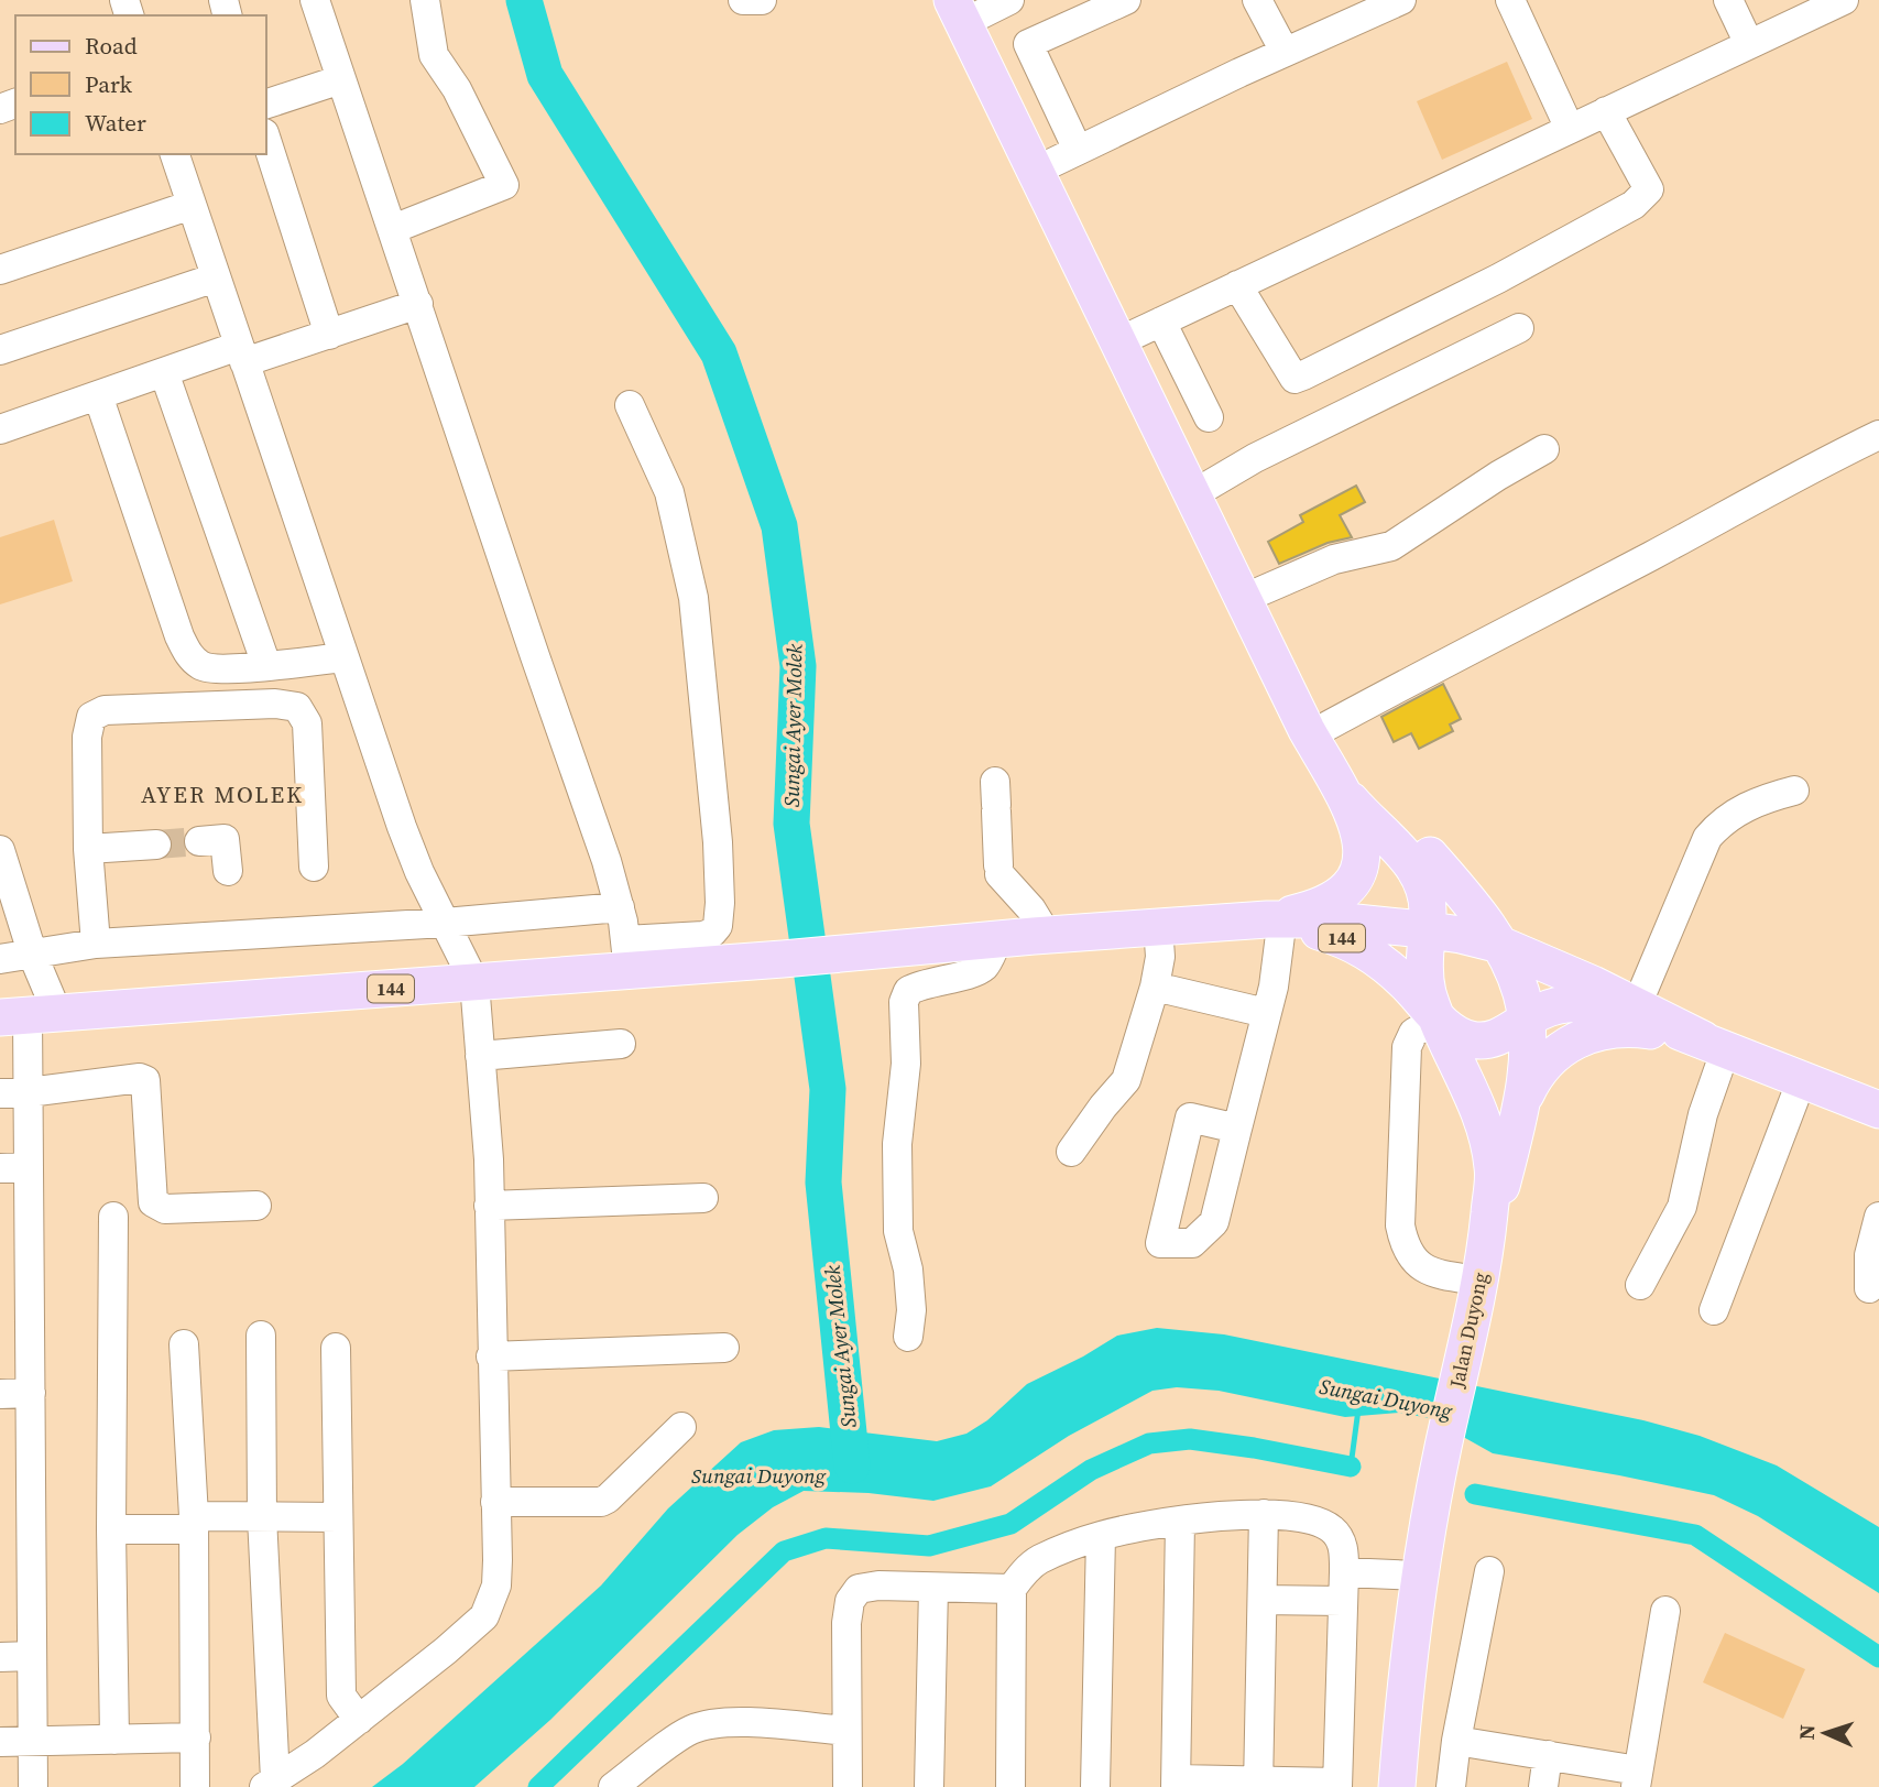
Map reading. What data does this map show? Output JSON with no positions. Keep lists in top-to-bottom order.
{
  "streets": {
    "main road": ["144", "Jalan Duyong"]
  },
  "crossings": [
    ["144", "Jalan Duyong"]
  ],
  "districts": ["AYER MOLEK"],
  "water": ["Sungai Ayer Molek", "Sungai Duyong"],
  "legend": ["Road", "Park", "Water"],
  "north": "left"
}
